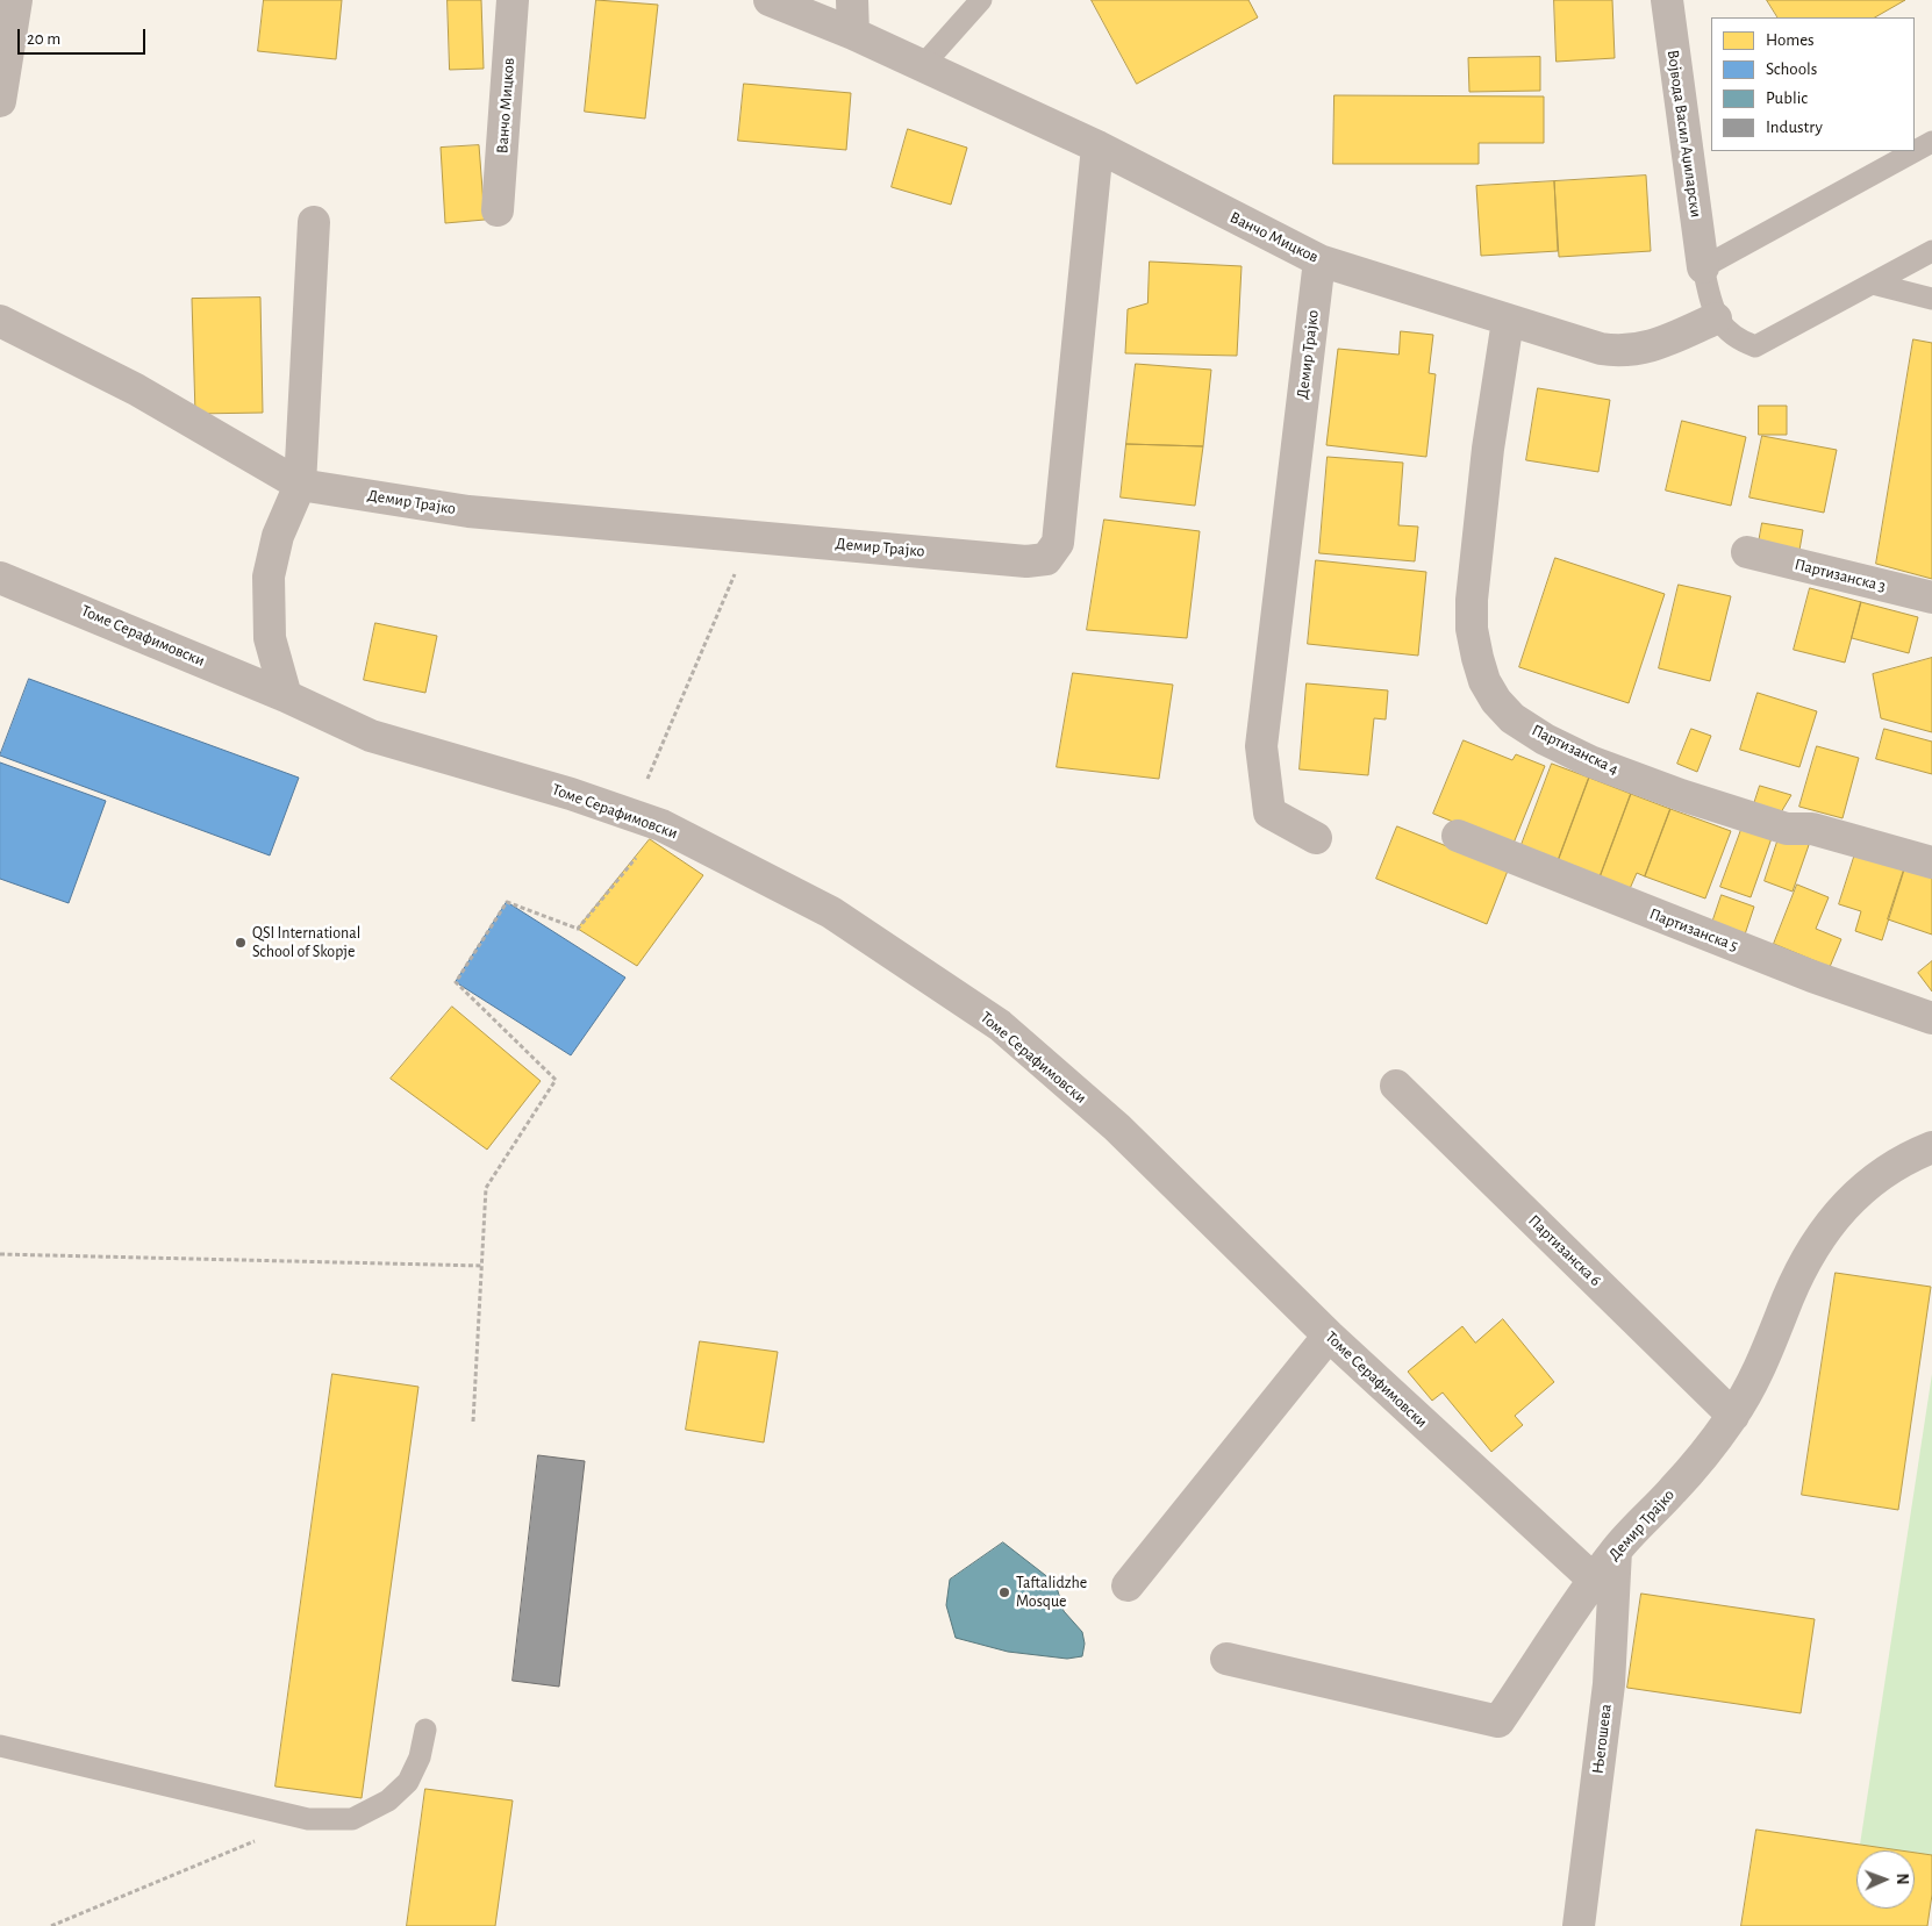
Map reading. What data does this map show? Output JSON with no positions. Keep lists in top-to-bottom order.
{
  "streets": {
    "street": [
      "Ванчо Мицков",
      "Војвода Васил Аџиларски",
      "Демир Трајко",
      "Партизанска 3",
      "Томе Серафимовски",
      "Партизанска 4",
      "Партизанска 5",
      "Партизанска 6",
      "Његошева"
    ]
  },
  "crossings": [
    ["Ванчо Мицков", "Демир Трајко"],
    ["Ванчо Мицков", "Партизанска 4"],
    ["Демир Трајко", "Томе Серафимовски"],
    ["Демир Трајко", "Партизанска 6"],
    ["Демир Трајко", "Његошева"]
  ],
  "places": ["QSI International School of Skopje", "Taftalidzhe Mosque"],
  "legend": [
    "Homes",
    "Schools",
    "Public",
    "Industry"
  ],
  "scale_bar": "20 m",
  "north": "right"
}
